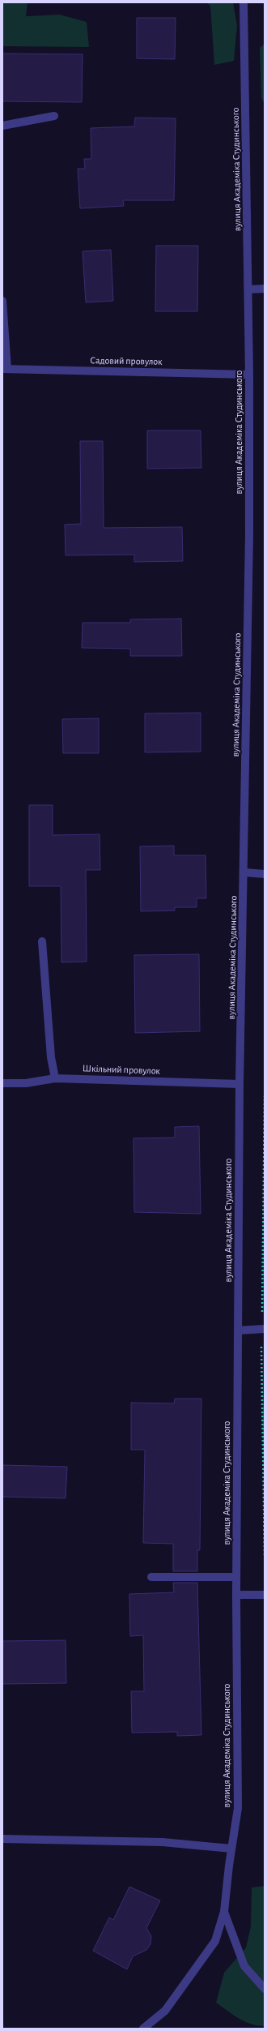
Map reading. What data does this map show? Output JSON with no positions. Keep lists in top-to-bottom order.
{
  "streets": {
    "street": ["вулиця Академіка Студинського", "Садовий провулок", "Шкільний провулок"]
  },
  "crossings": [
    ["вулиця Академіка Студинського", "Садовий провулок"],
    ["вулиця Академіка Студинського", "Шкільний провулок"]
  ]
}
